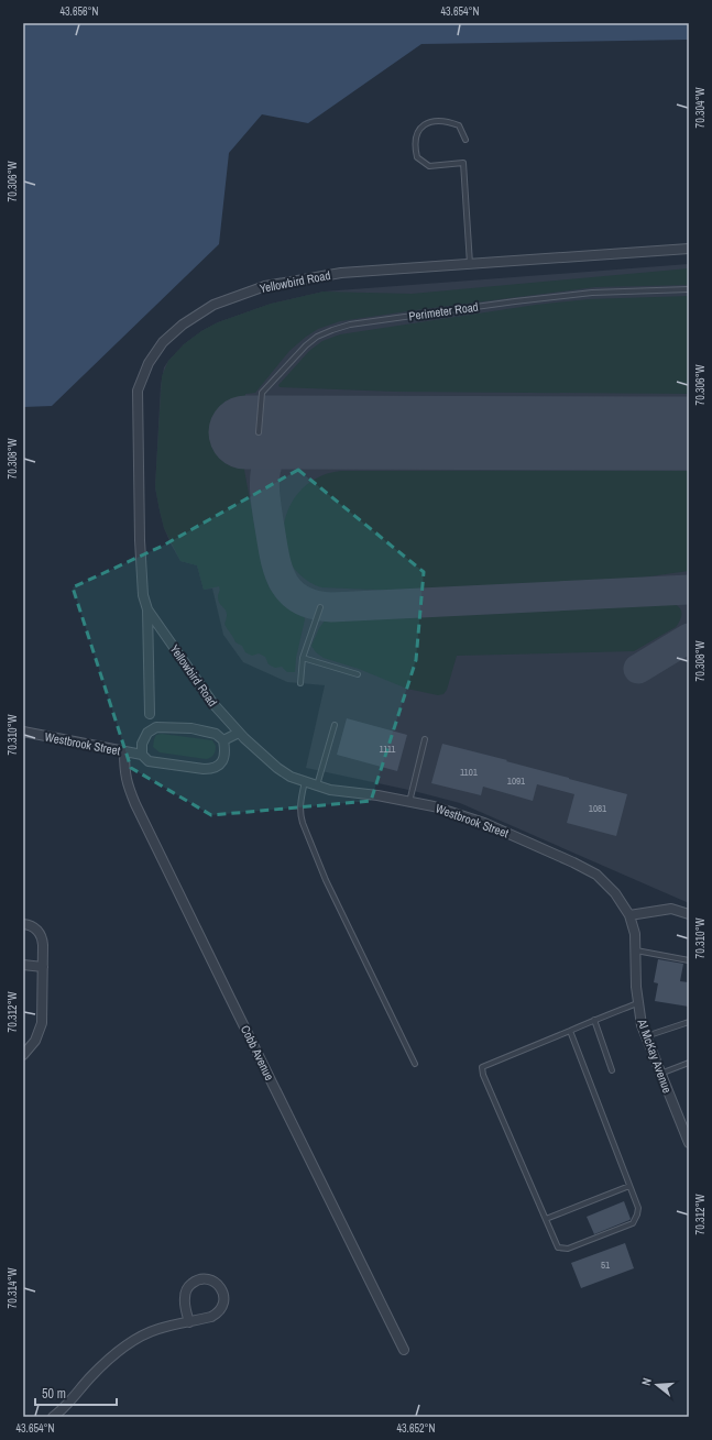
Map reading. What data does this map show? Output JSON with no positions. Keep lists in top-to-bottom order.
{
  "streets": {
    "street": [
      "Yellowbird Road",
      "Westbrook Street",
      "Cobb Avenue",
      "Al McKay Avenue"
    ],
    "lane": ["Perimeter Road"]
  },
  "crossings": [
    ["Yellowbird Road", "Westbrook Street"],
    ["Westbrook Street", "Cobb Avenue"],
    ["Westbrook Street", "Al McKay Avenue"]
  ],
  "house_numbers": [
    "1111",
    "1101",
    "1091",
    "1081",
    "51"
  ],
  "scale_bar": "50 m",
  "north": "left",
  "coordinates": [
    "43.656°N",
    "43.654°N",
    "70.304°W",
    "70.306°W",
    "70.308°W",
    "70.310°W",
    "70.312°W",
    "70.314°W",
    "43.652°N"
  ]
}
